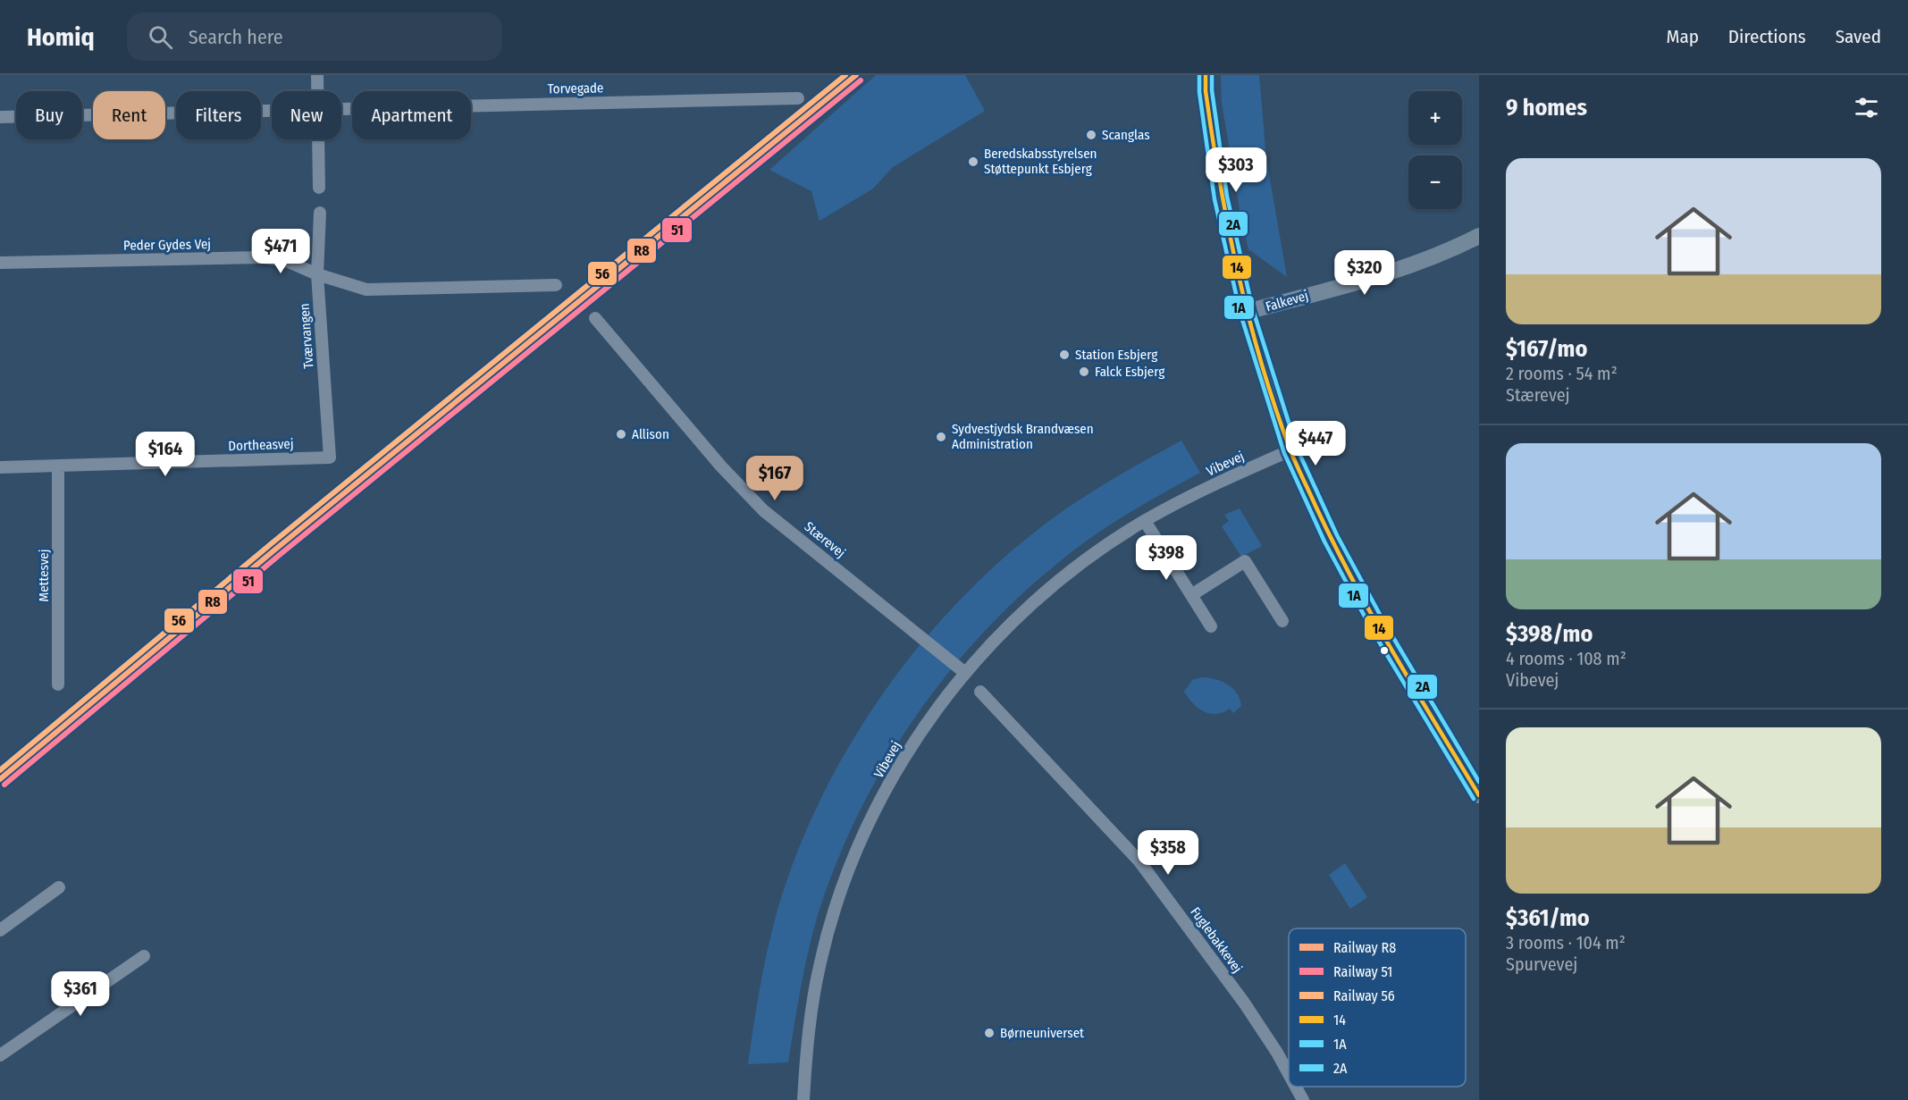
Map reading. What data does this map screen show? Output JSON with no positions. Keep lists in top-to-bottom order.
{
  "streets": {
    "street": [
      "Torvegade",
      "Peder Gydes Vej",
      "Falkevej",
      "Tværvangen",
      "Dortheasvej",
      "Vibevej",
      "Stærevej",
      "Mettesvej",
      "Fuglebakkevej"
    ]
  },
  "crossings": [
    ["Peder Gydes Vej", "Tværvangen"],
    ["Tværvangen", "Dortheasvej"],
    ["Dortheasvej", "Mettesvej"],
    ["Vibevej", "Stærevej"]
  ],
  "places": [
    "Scanglas",
    "Beredskabsstyrelsen Støttepunkt Esbjerg",
    "Station Esbjerg",
    "Falck Esbjerg",
    "Allison",
    "Sydvestjydsk Brandvæsen Administration",
    "Børneuniverset"
  ],
  "lines": [
    "rail line R8",
    "rail line 56",
    "transit line 14",
    "transit line 1A",
    "transit line 2A",
    "rail line 51"
  ],
  "legend": [
    "Railway R8",
    "Railway 51",
    "Railway 56",
    "14",
    "1A",
    "2A"
  ],
  "page": {
    "header": "Homiq",
    "search": "Search here",
    "nav": ["Map", "Directions", "Saved"],
    "heading": "9 homes",
    "map_buttons": ["+", "−"],
    "chip": [
      "Buy",
      "Rent",
      "Filters",
      "New",
      "Apartment"
    ],
    "list": [
      {
        "name": "$167/mo",
        "note": "2 rooms · 54 m² · Stærevej"
      },
      {
        "name": "$398/mo",
        "note": "4 rooms · 108 m² · Vibevej"
      },
      {
        "name": "$361/mo",
        "note": "3 rooms · 104 m² · Spurvevej"
      }
    ],
    "price": [
      "$303",
      "$471",
      "$320",
      "$447",
      "$164",
      "$167",
      "$398",
      "$358",
      "$361"
    ]
  }
}
